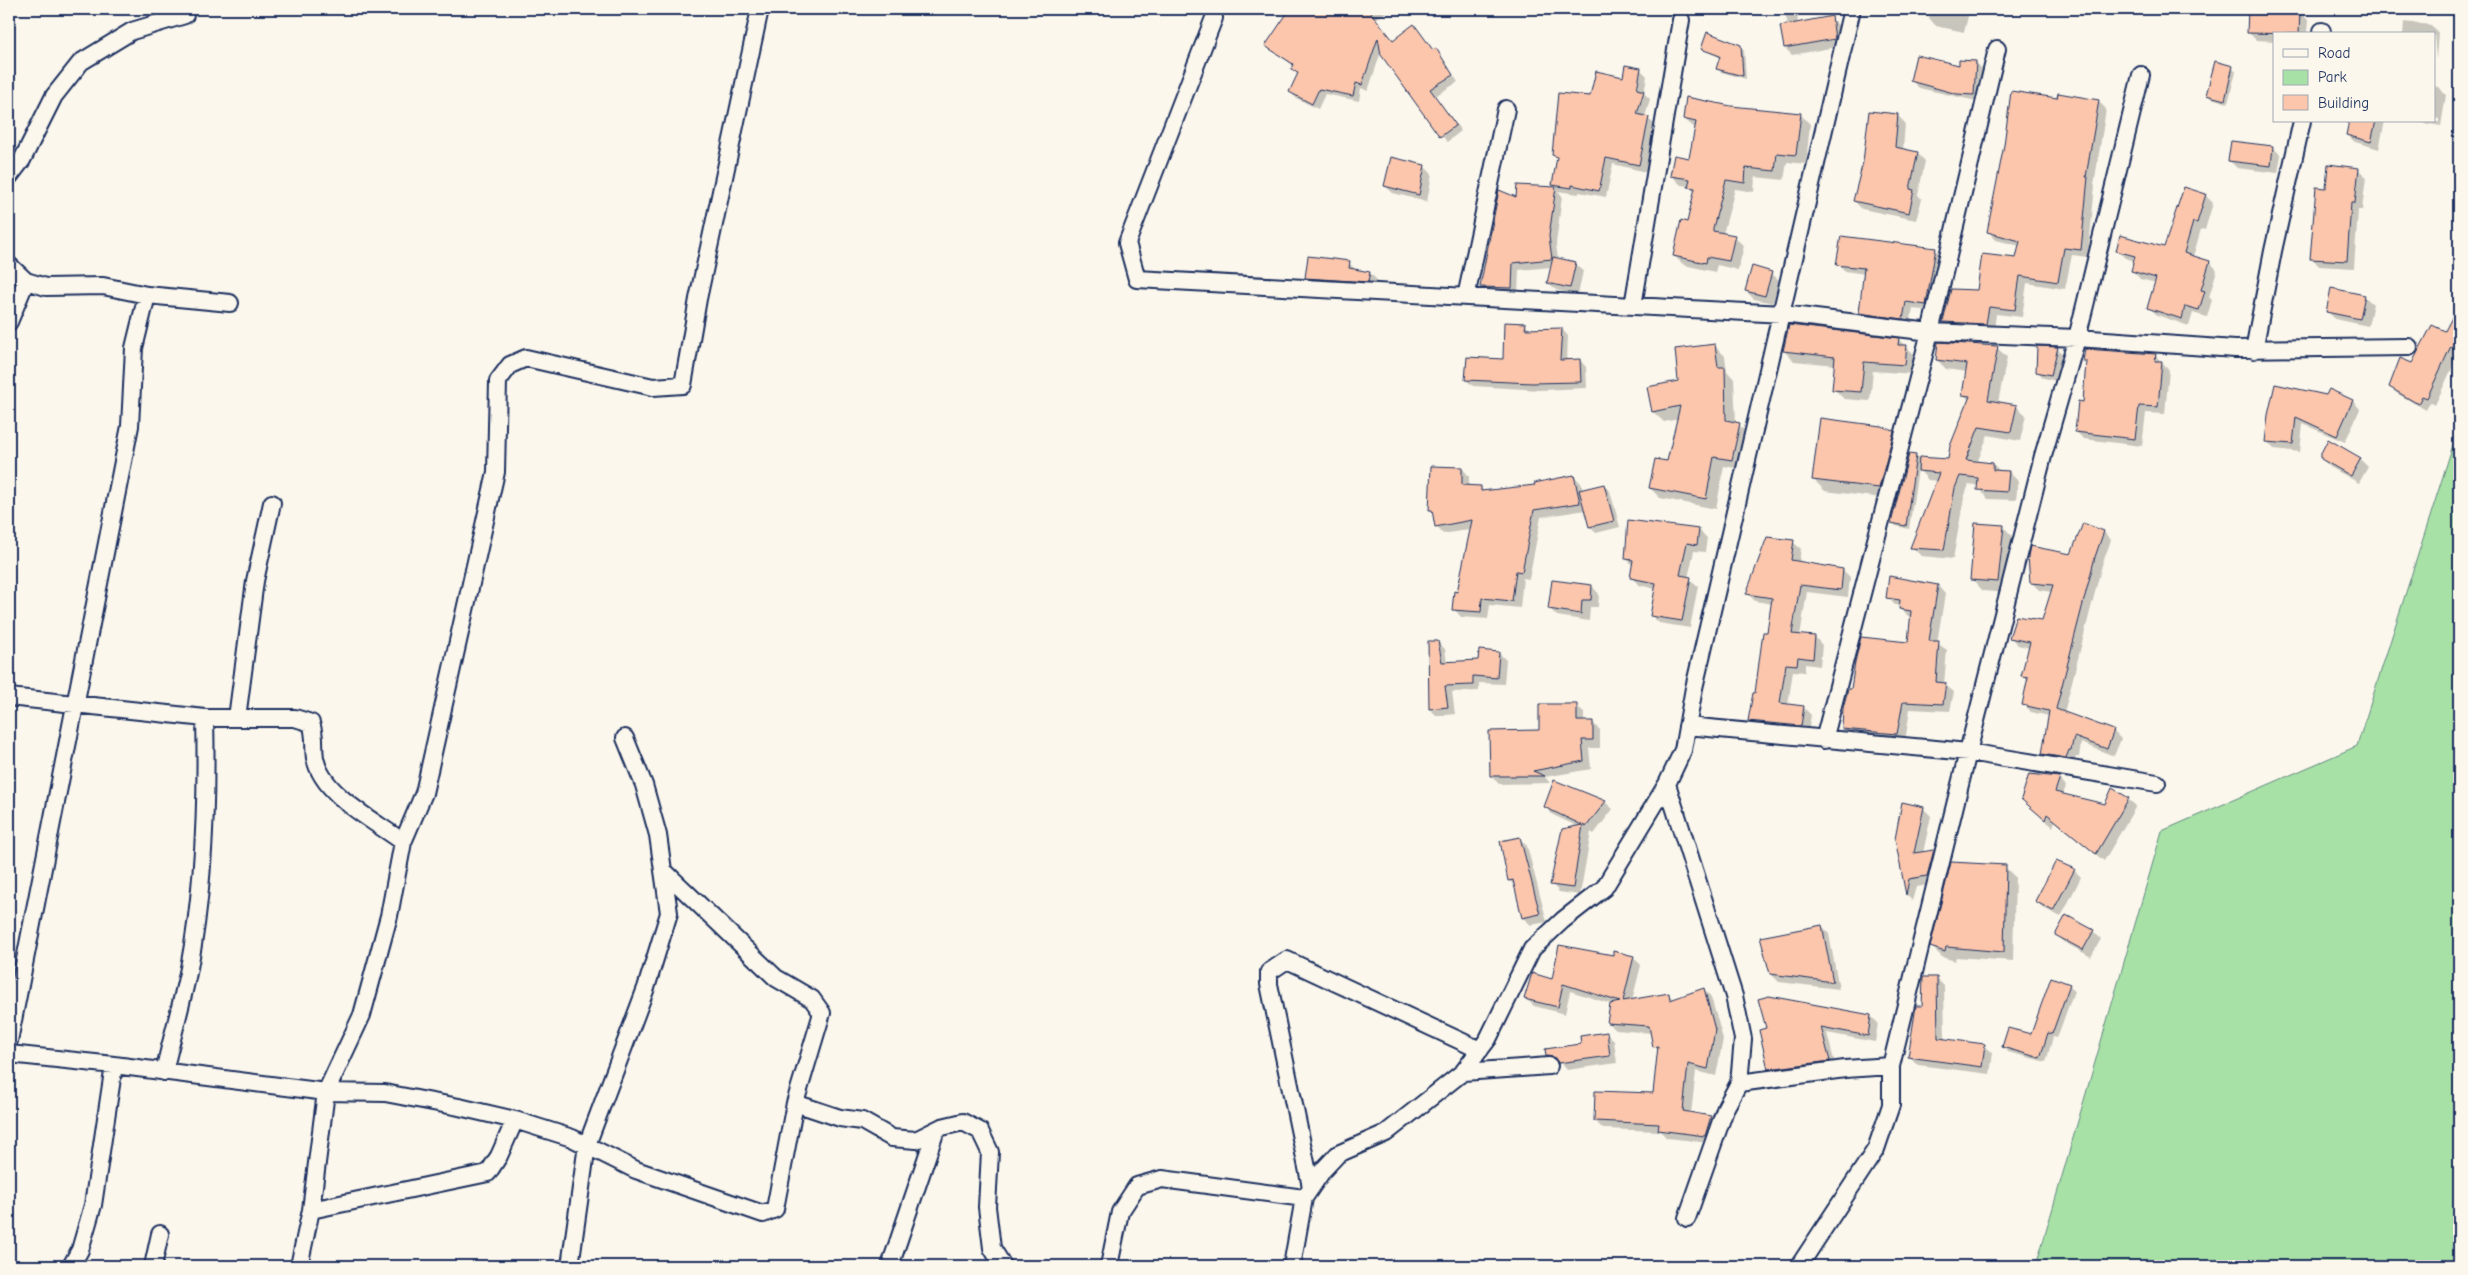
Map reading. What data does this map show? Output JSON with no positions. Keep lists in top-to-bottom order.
{
  "legend": ["Road", "Park", "Building"]
}
